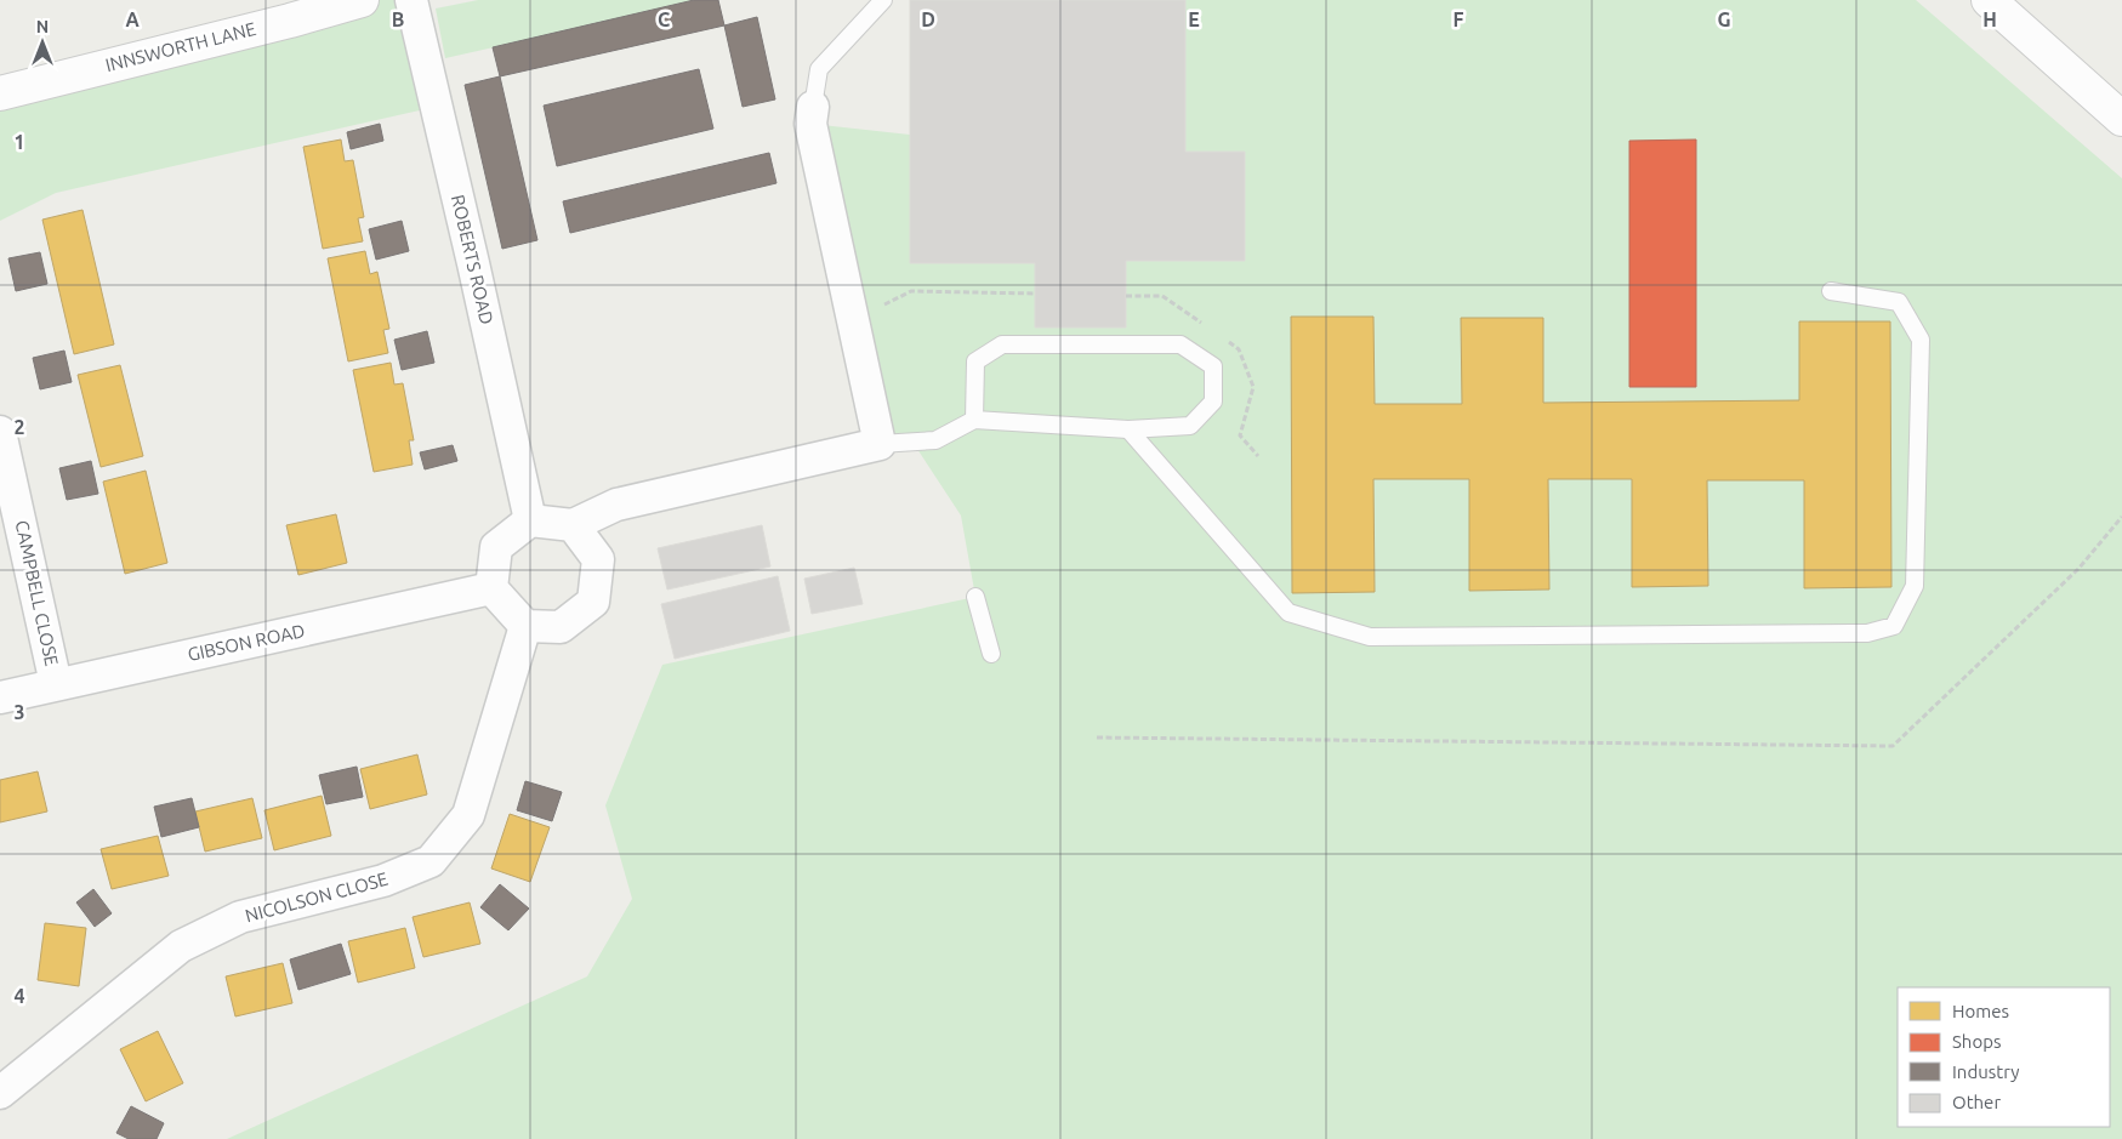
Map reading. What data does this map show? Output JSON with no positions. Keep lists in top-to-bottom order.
{
  "streets": {
    "street": [
      "INNSWORTH LANE",
      "ROBERTS ROAD",
      "CAMPBELL CLOSE",
      "GIBSON ROAD",
      "NICOLSON CLOSE"
    ]
  },
  "crossings": [
    ["ROBERTS ROAD", "GIBSON ROAD"],
    ["ROBERTS ROAD", "NICOLSON CLOSE"],
    ["CAMPBELL CLOSE", "GIBSON ROAD"],
    ["GIBSON ROAD", "NICOLSON CLOSE"]
  ],
  "legend": [
    "Homes",
    "Shops",
    "Industry",
    "Other"
  ],
  "north": "top",
  "grid": {
    "columns": [
      "A",
      "B",
      "C",
      "D",
      "E",
      "F",
      "G",
      "H"
    ],
    "rows": [
      "1",
      "2",
      "3",
      "4"
    ]
  }
}
